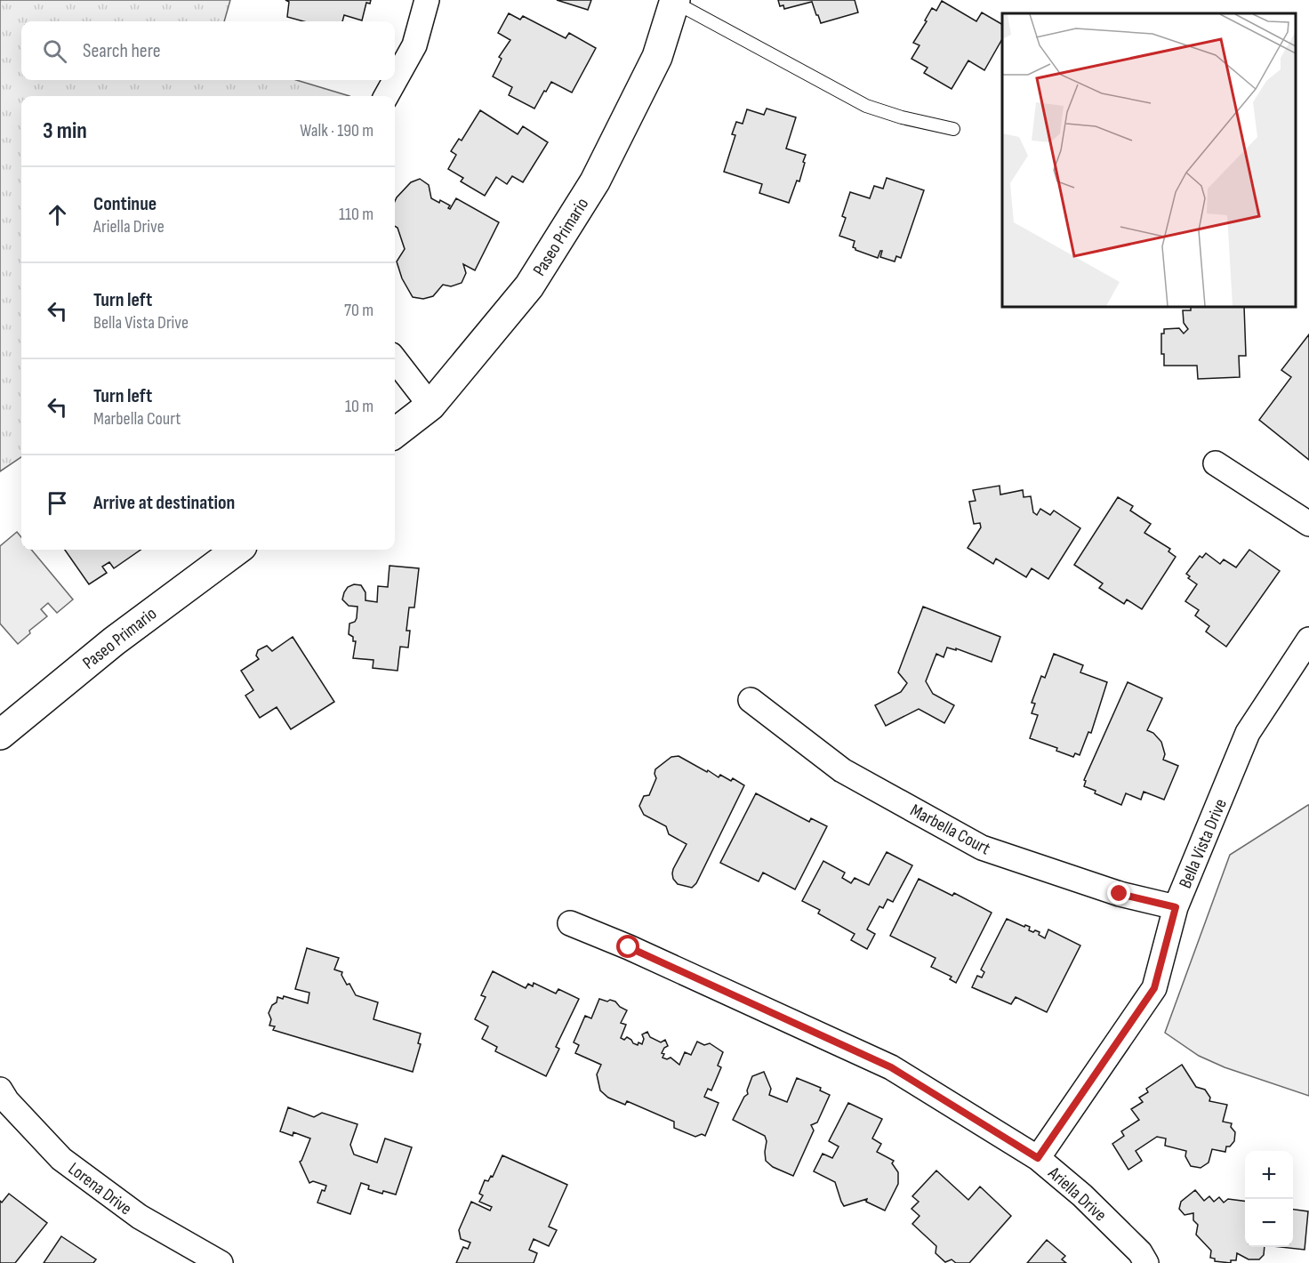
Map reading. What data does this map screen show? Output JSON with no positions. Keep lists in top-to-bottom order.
{
  "streets": {
    "street": [
      "Paseo Primario",
      "Marbella Court",
      "Bella Vista Drive",
      "Lorena Drive",
      "Ariella Drive"
    ]
  },
  "crossings": [
    ["Marbella Court", "Bella Vista Drive"],
    ["Bella Vista Drive", "Ariella Drive"]
  ],
  "page": {
    "search": "Search here",
    "heading": ["3 min", "Walk · 190 m"],
    "list": [
      ["Continue", "Ariella Drive", "110 m"],
      ["Turn left", "Bella Vista Drive", "70 m"],
      ["Turn left", "Marbella Court", "10 m"],
      "Arrive at destination"
    ],
    "map_buttons": ["+", "−"]
  }
}
